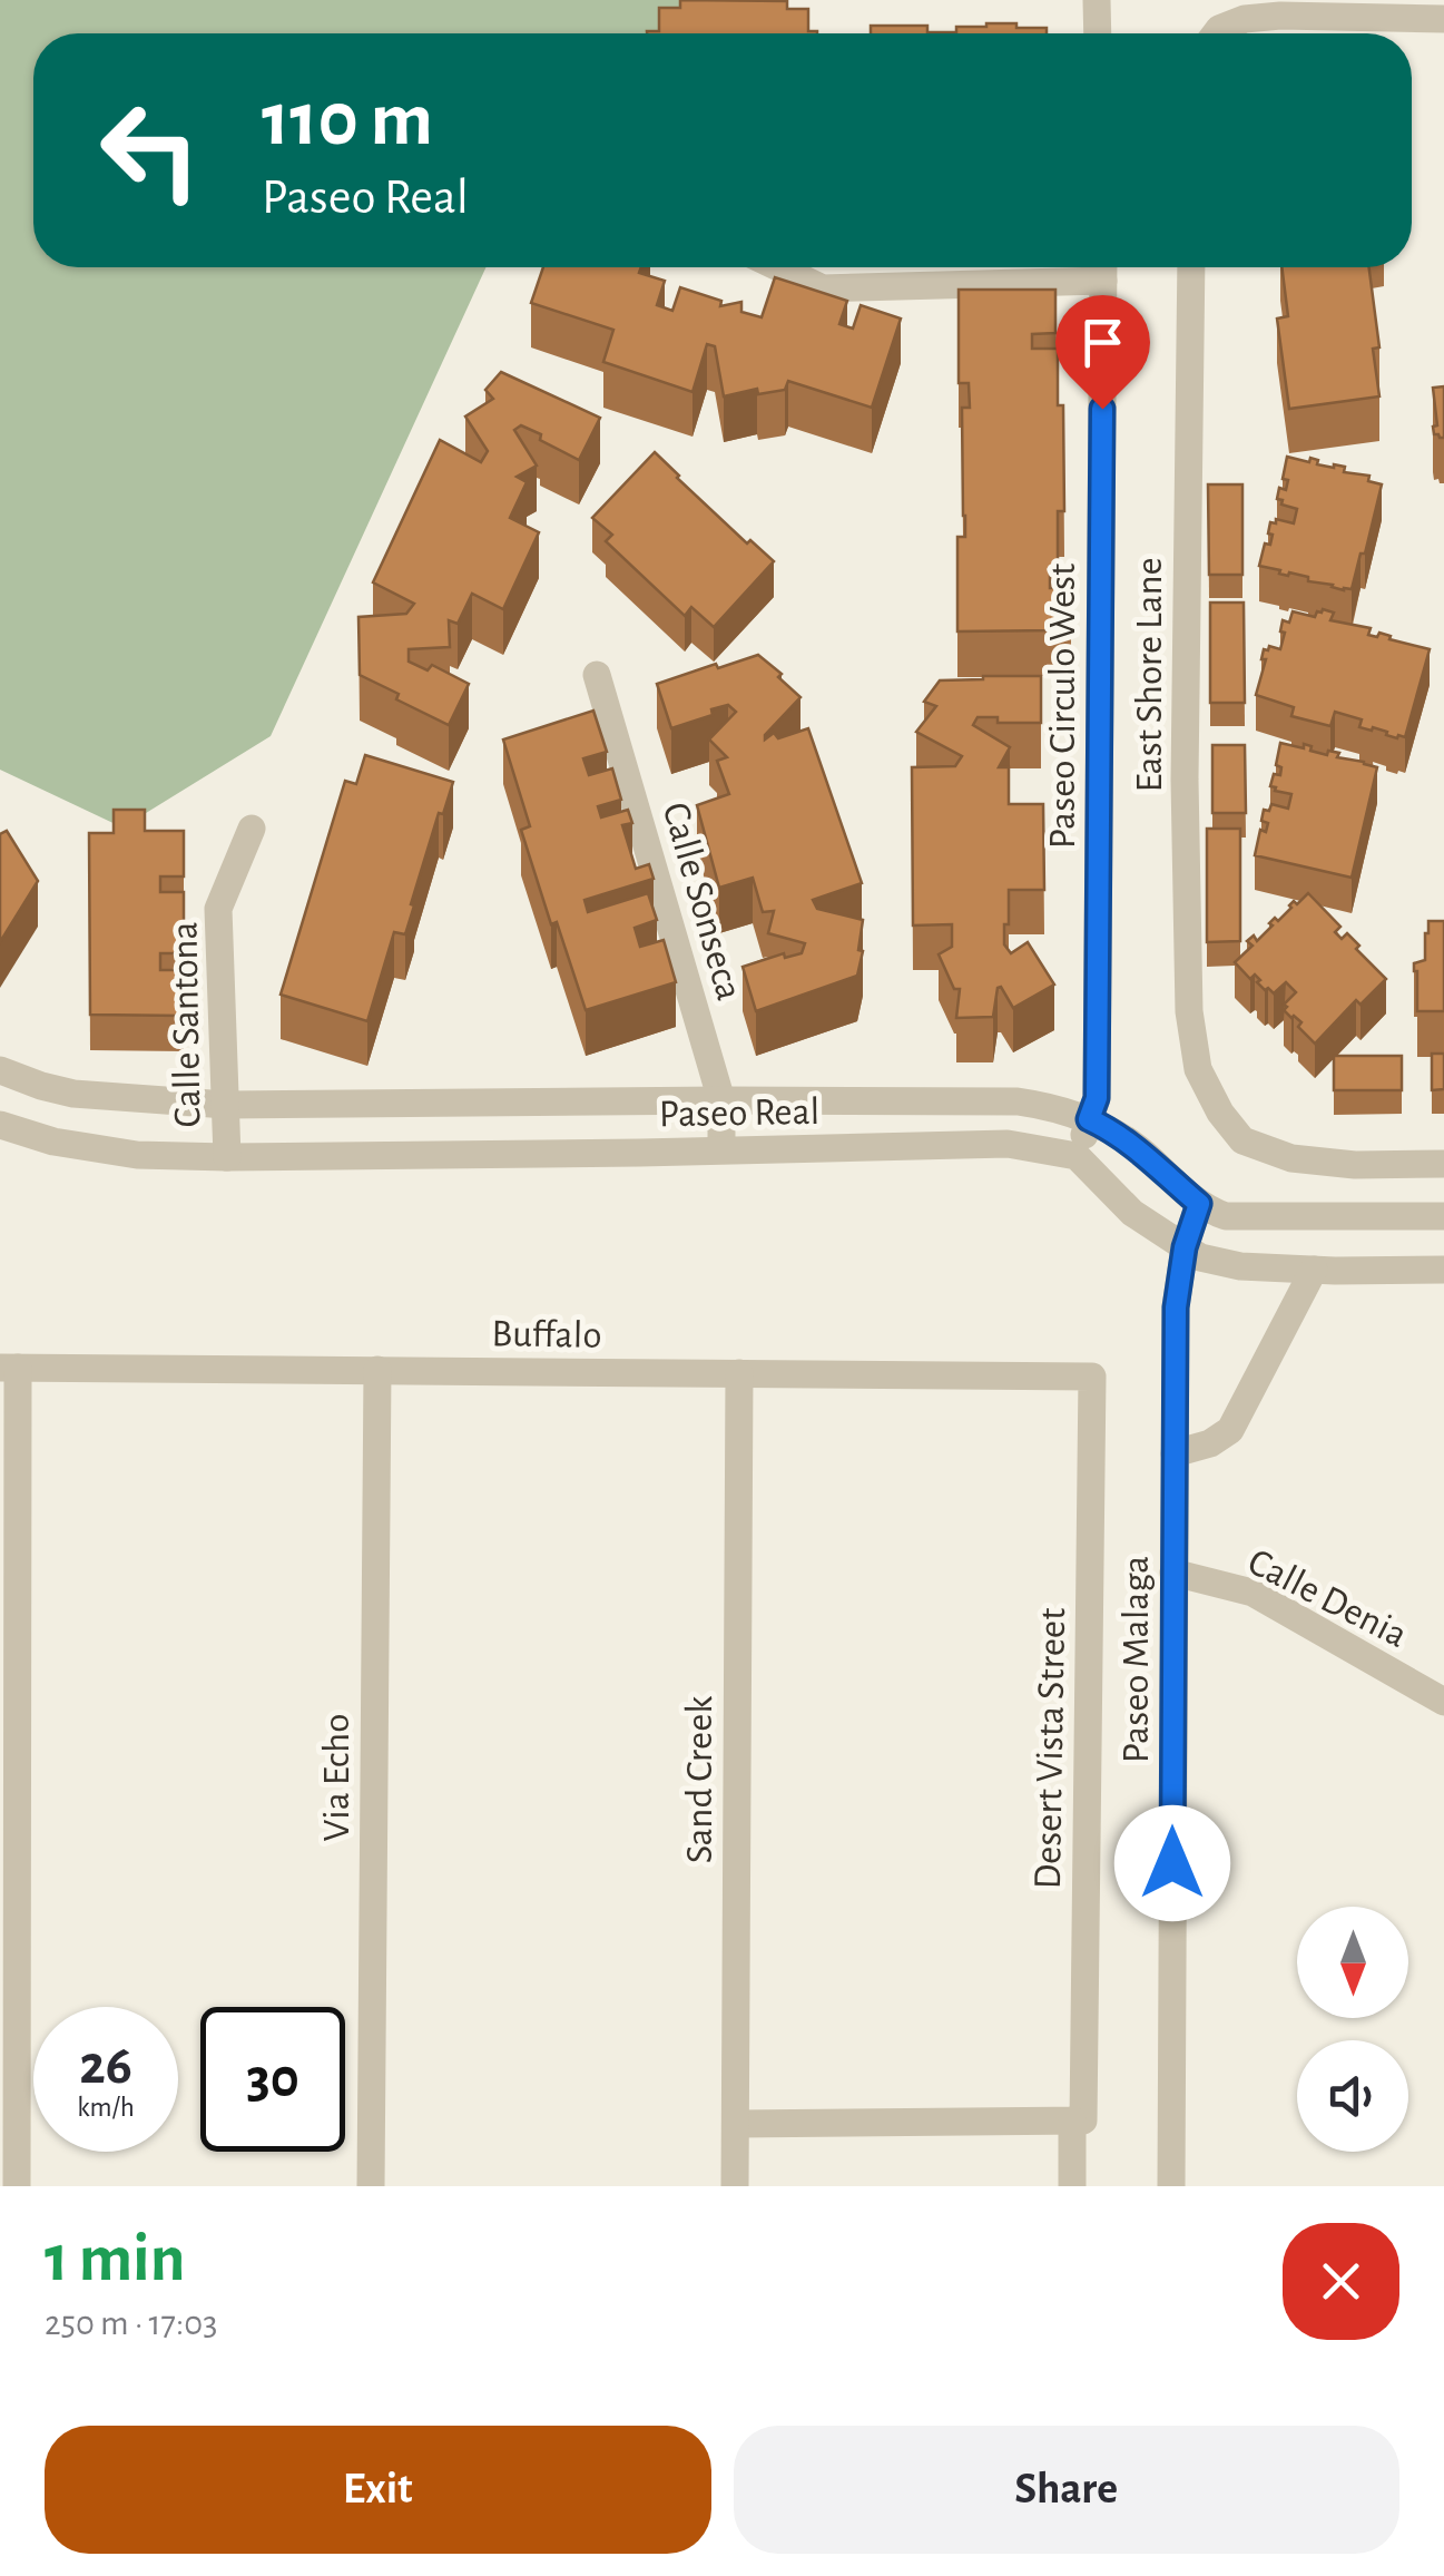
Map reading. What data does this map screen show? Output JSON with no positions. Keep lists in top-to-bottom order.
{
  "streets": {
    "street": [
      "East Shore Lane",
      "Paseo Circulo West",
      "Calle Sonseca",
      "Calle Santona",
      "Paseo Real",
      "Buffalo",
      "Calle Denia",
      "Paseo Malaga",
      "Desert Vista Street",
      "Via Echo",
      "Sand Creek"
    ]
  },
  "crossings": [
    ["Paseo Circulo West", "Paseo Real"],
    ["Calle Sonseca", "Paseo Real"],
    ["Calle Santona", "Paseo Real"],
    ["Paseo Real", "Paseo Malaga"],
    ["Buffalo", "Desert Vista Street"],
    ["Buffalo", "Via Echo"],
    ["Buffalo", "Sand Creek"],
    ["Calle Denia", "Paseo Malaga"]
  ],
  "north": "bottom",
  "page": {
    "turn": ["110 m", "Paseo Real"],
    "speed": "26 km/h",
    "limit": "30",
    "heading": ["1 min", "250 m · 17:03"],
    "buttons": ["Exit", "Share"]
  }
}
